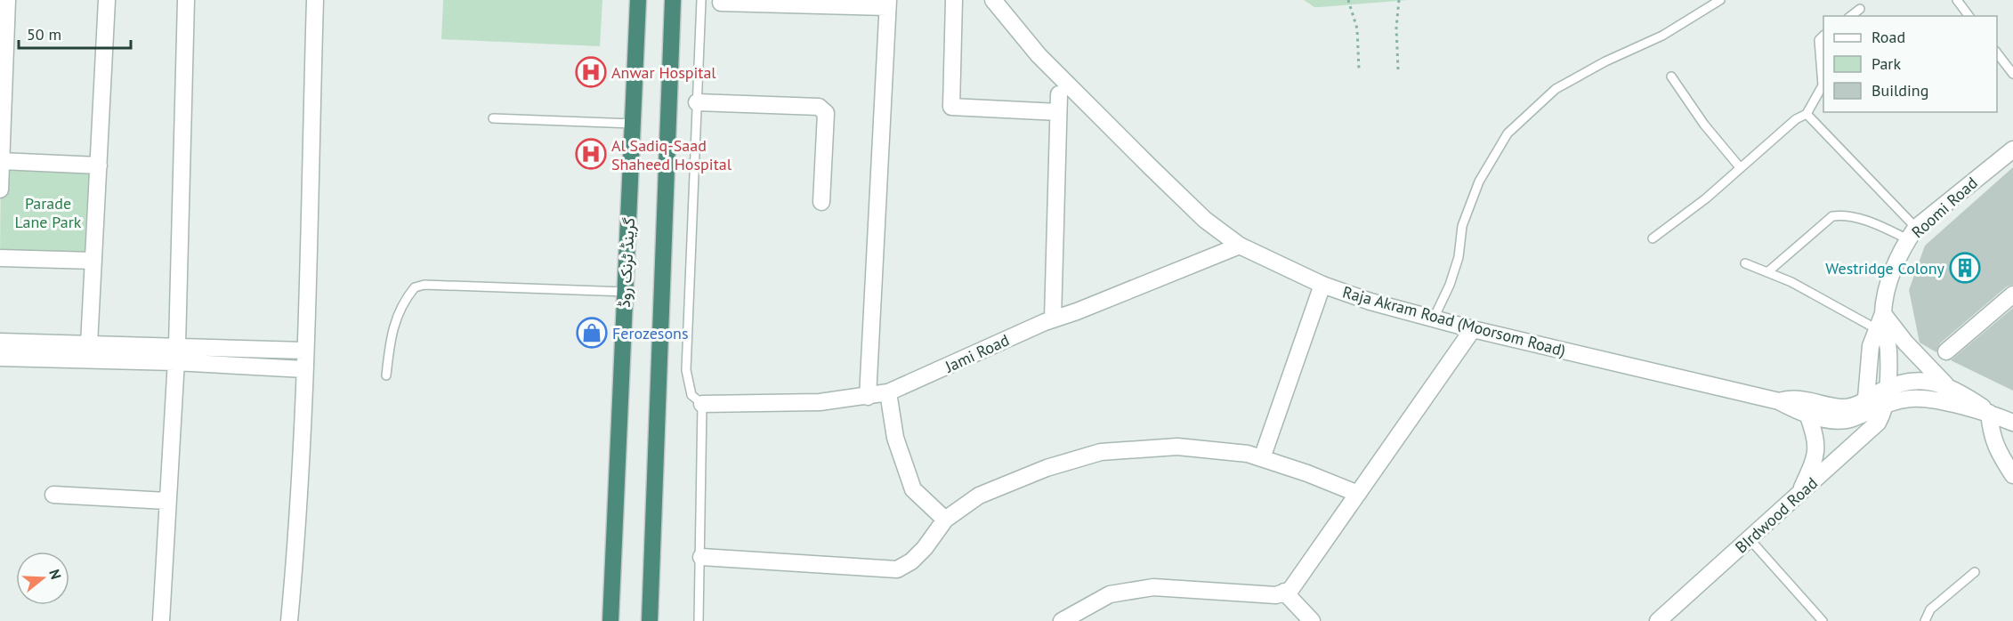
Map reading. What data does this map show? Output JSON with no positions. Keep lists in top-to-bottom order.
{
  "streets": {
    "highway": ["گرینڈ ٹرنک روڈ"],
    "street": [
      "Roomi Road",
      "Raja Akram Road (Moorsom Road)",
      "Jami Road",
      "BIrdwood Road"
    ]
  },
  "crossings": [
    ["Roomi Road", "BIrdwood Road"],
    ["Raja Akram Road (Moorsom Road)", "Jami Road"]
  ],
  "parks": ["Parade Lane Park"],
  "places": {
    "hospital": ["Anwar Hospital", "Al Sadiq-Saad Shaheed Hospital"],
    "building": ["Westridge Colony"],
    "shop": ["Ferozesons"]
  },
  "legend": ["Road", "Park", "Building"],
  "scale_bar": "50 m",
  "north": "right"
}
